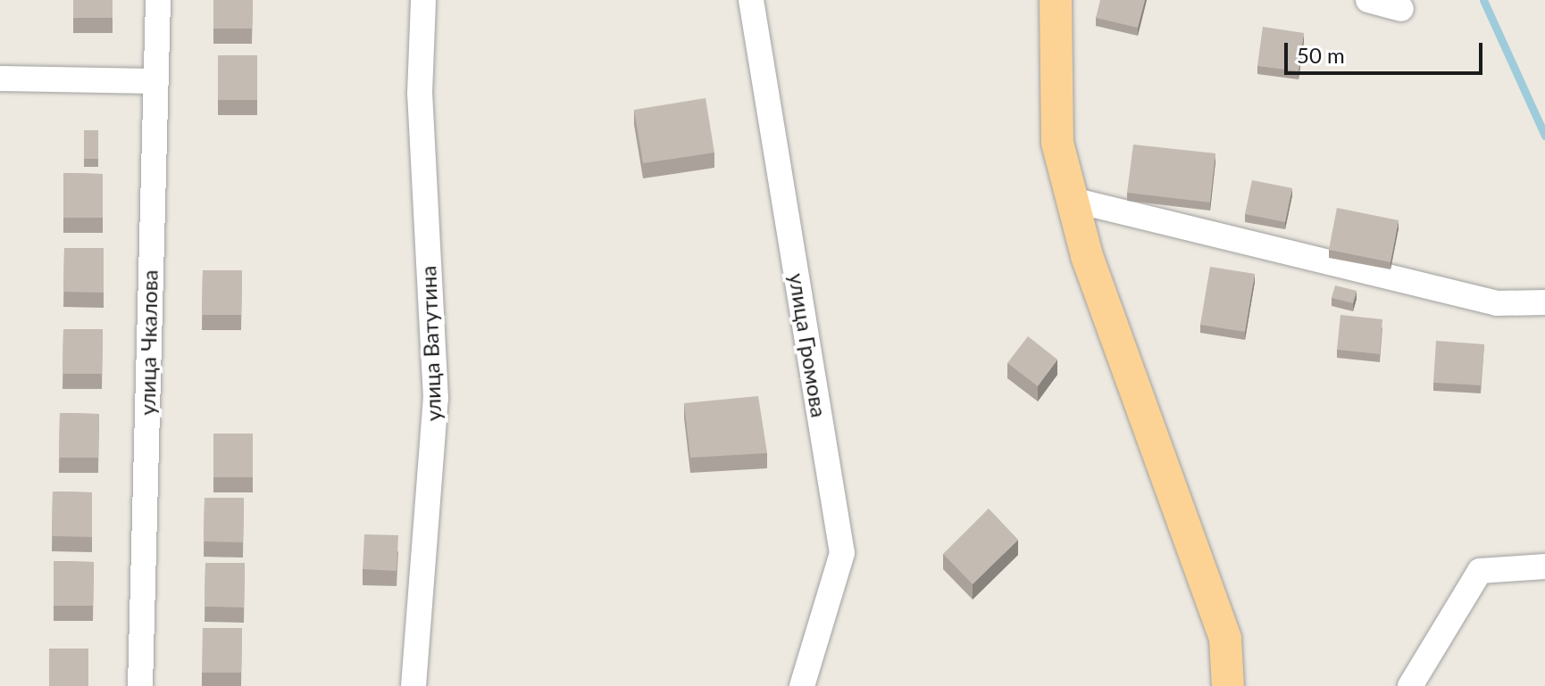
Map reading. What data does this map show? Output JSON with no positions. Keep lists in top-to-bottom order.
{
  "streets": {
    "street": ["улица Чкалова", "улица Ватутина", "улица Громова"]
  },
  "scale_bar": "50 m"
}
